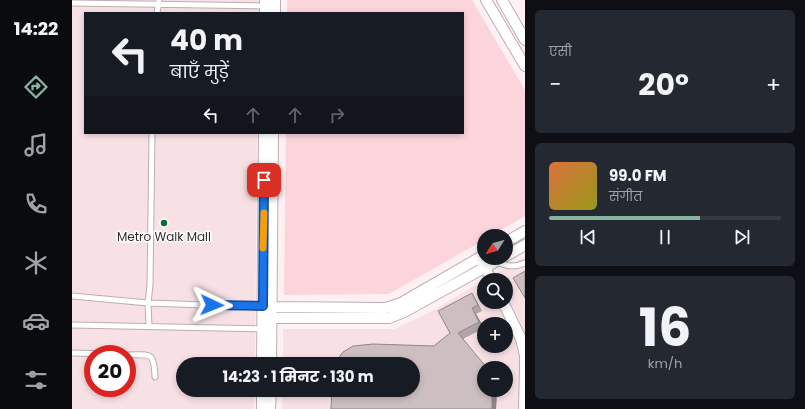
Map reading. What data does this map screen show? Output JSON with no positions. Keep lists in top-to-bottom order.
{
  "places": ["Metro Walk Mall"],
  "north": "bottom left",
  "page": {
    "tabs": "14:22",
    "tile": [
      "एसी",
      ["16", "km/h"]
    ],
    "turn": ["40 m", "बाएँ मुड़ें"],
    "heat": ["−", "20°", "+"],
    "song": ["99.0 FM", "संगीत"],
    "map_buttons": ["+", "−"],
    "limit": "20",
    "trip": "14:23 · 1 मिनट · 130 m"
  }
}
